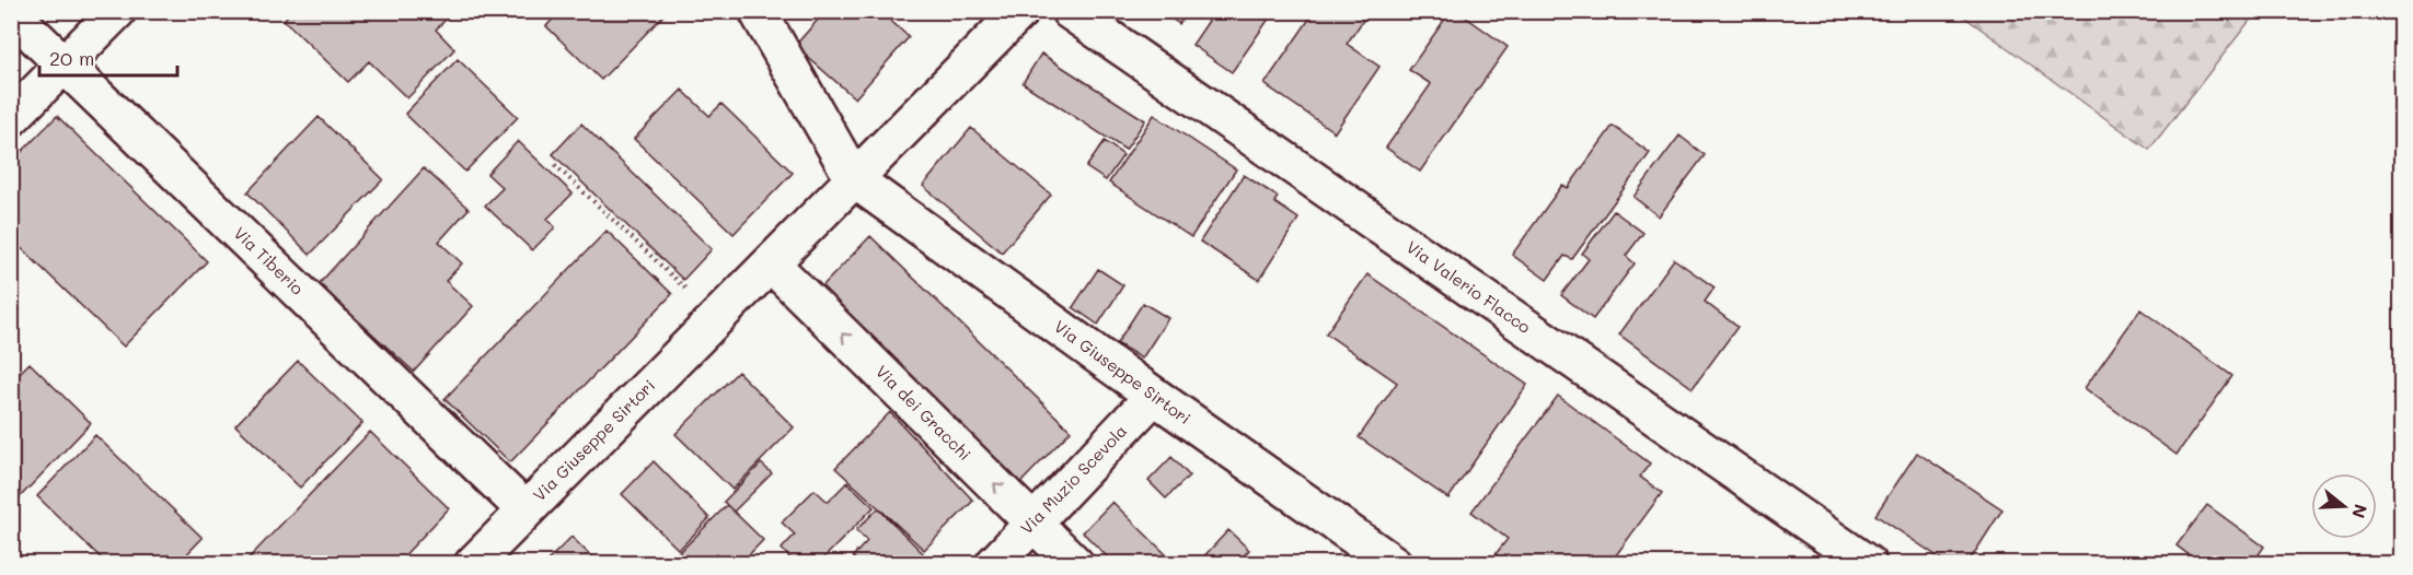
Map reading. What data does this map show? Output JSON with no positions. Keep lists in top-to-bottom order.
{
  "streets": {
    "street": [
      "Via Tiberio",
      "Via Valerio Flacco",
      "Via Giuseppe Sirtori",
      "Via dei Gracchi",
      "Via Muzio Scevola"
    ]
  },
  "crossings": [
    ["Via Tiberio", "Via Giuseppe Sirtori"],
    ["Via Giuseppe Sirtori", "Via dei Gracchi"],
    ["Via Giuseppe Sirtori", "Via Muzio Scevola"],
    ["Via dei Gracchi", "Via Muzio Scevola"]
  ],
  "one_way": ["Via dei Gracchi"],
  "scale_bar": "20 m",
  "north": "right"
}
